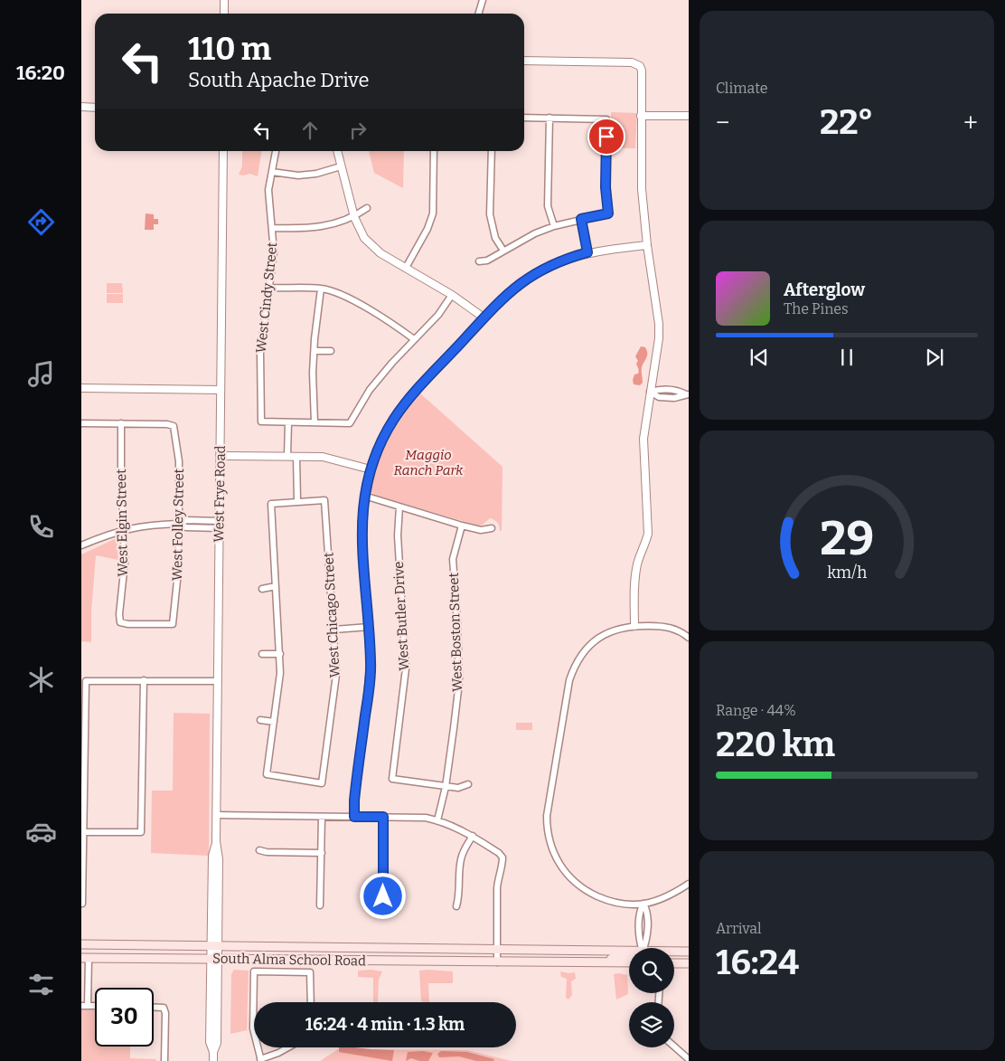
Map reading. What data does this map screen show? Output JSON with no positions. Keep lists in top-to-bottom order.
{
  "streets": {
    "main road": ["South Alma School Road"],
    "street": [
      "West Cindy Street",
      "West Frye Road",
      "West Elgin Street",
      "West Folley Street",
      "West Chicago Street",
      "West Butler Drive",
      "West Boston Street"
    ]
  },
  "crossings": [
    ["West Frye Road", "South Alma School Road"],
    ["West Elgin Street", "West Folley Street"],
    ["West Butler Drive", "West Boston Street"]
  ],
  "parks": ["Maggio Ranch Park"],
  "page": {
    "tabs": "16:20",
    "tile": [
      "Climate",
      ["Range · 44%", "220 km"],
      ["Arrival", "16:24"]
    ],
    "turn": ["110 m", "South Apache Drive"],
    "heat": ["−", "22°", "+"],
    "song": ["Afterglow", "The Pines"],
    "limit": "30",
    "trip": "16:24 · 4 min · 1.3 km",
    "gauge": ["29", "km/h"]
  }
}
